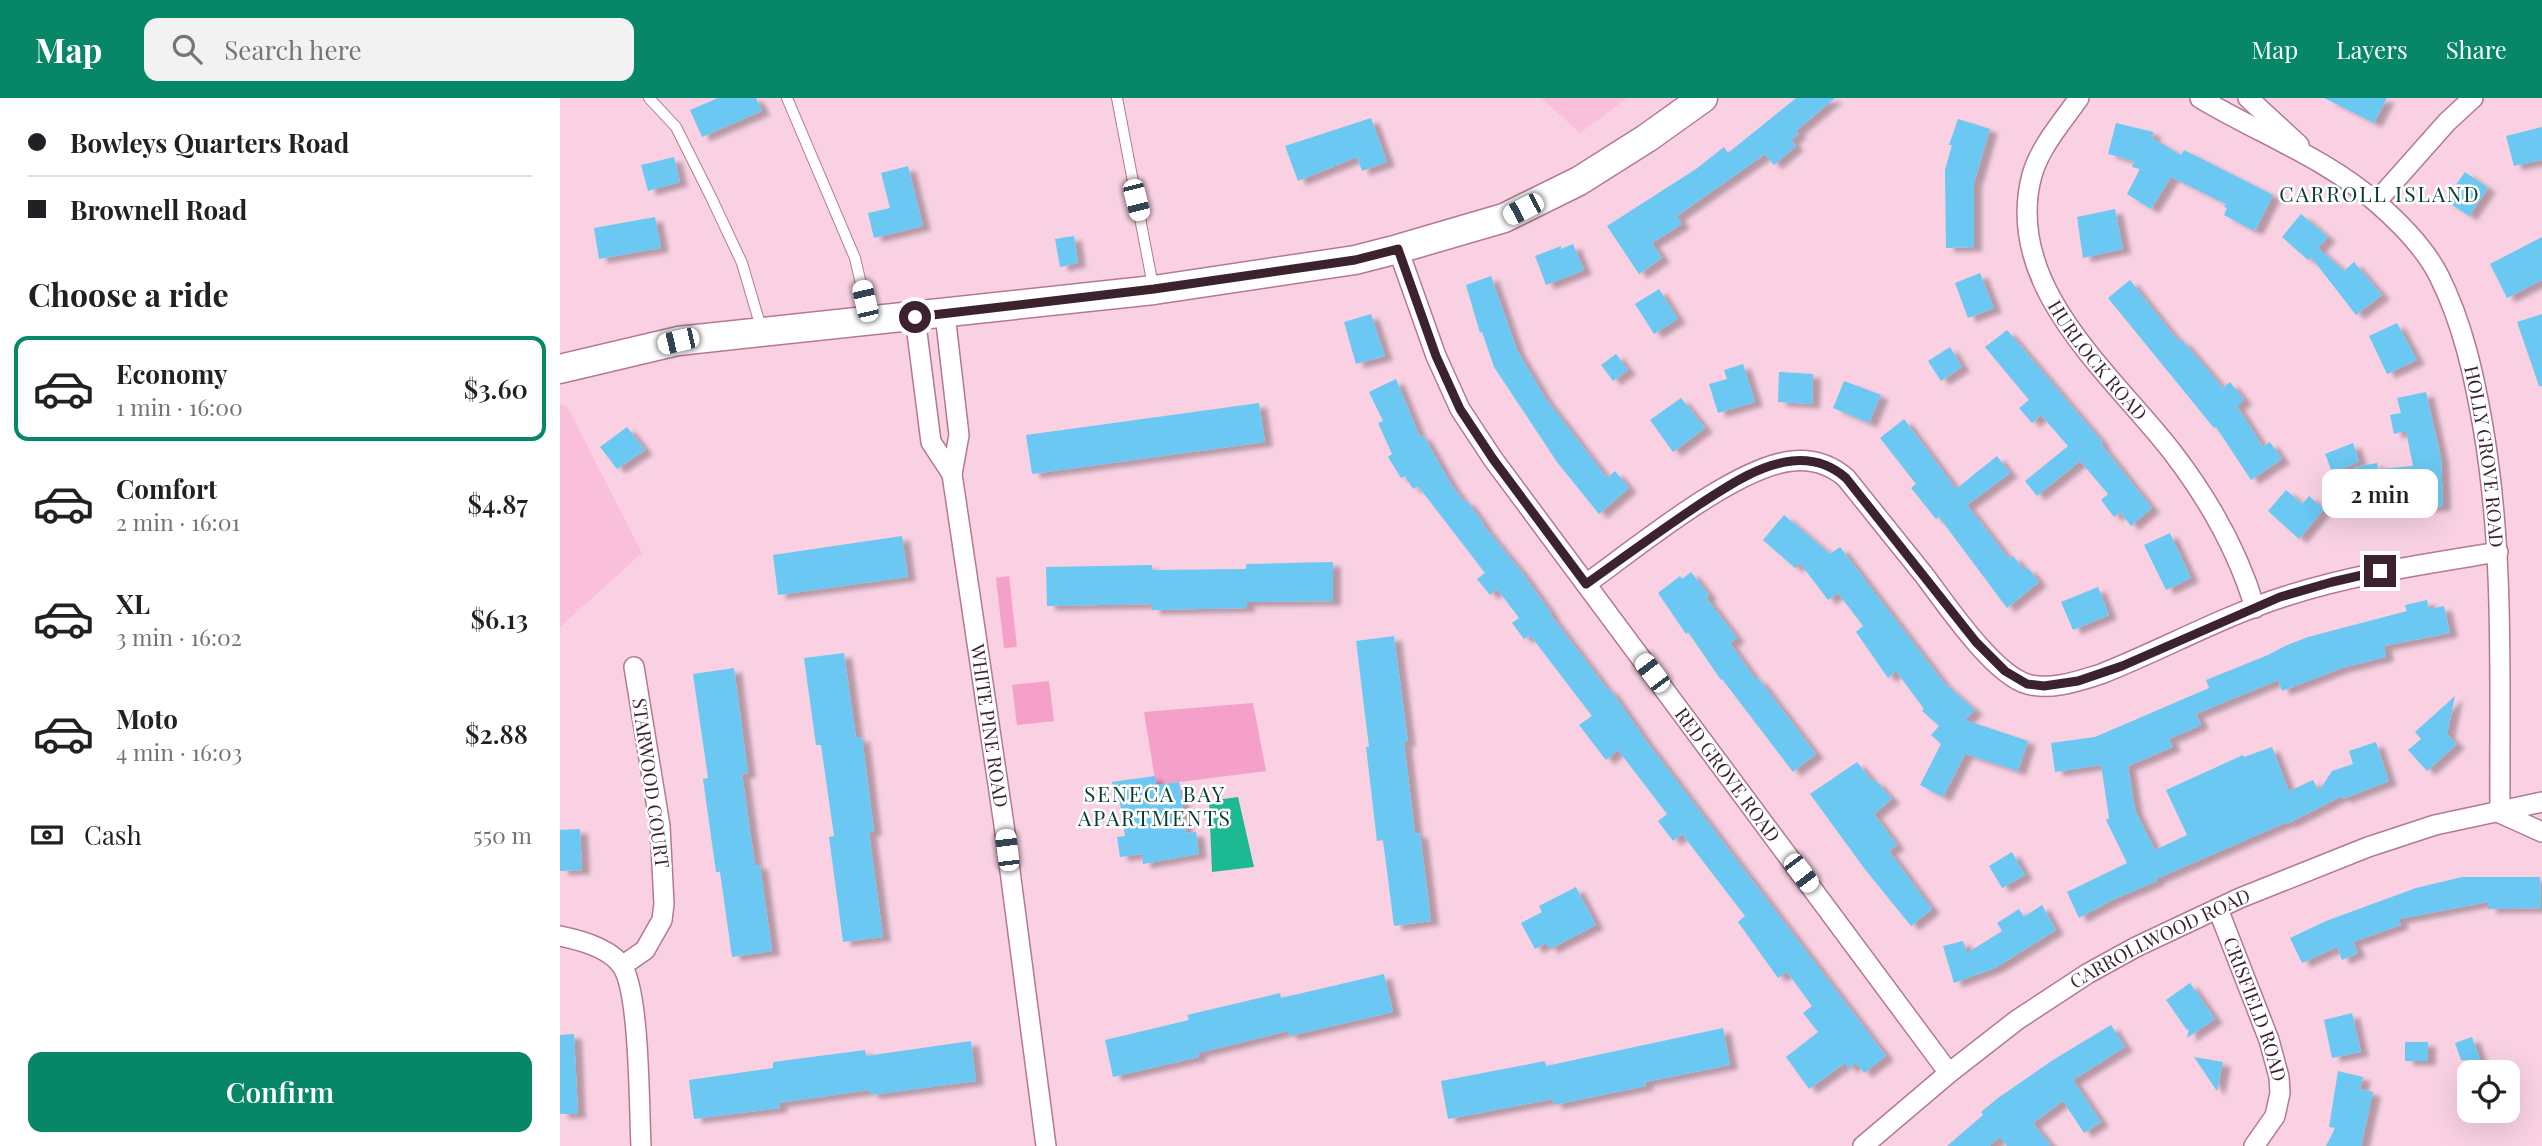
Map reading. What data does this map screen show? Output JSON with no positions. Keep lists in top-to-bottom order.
{
  "streets": {
    "street": [
      "HURLOCK ROAD",
      "HOLLY GROVE ROAD",
      "WHITE PINE ROAD",
      "RED GROVE ROAD",
      "STARWOOD COURT",
      "CARROLLWOOD ROAD",
      "CRISFIELD ROAD"
    ]
  },
  "crossings": [
    ["HOLLY GROVE ROAD", "CARROLLWOOD ROAD"],
    ["RED GROVE ROAD", "CARROLLWOOD ROAD"],
    ["CARROLLWOOD ROAD", "CRISFIELD ROAD"]
  ],
  "districts": ["CARROLL ISLAND", "SENECA BAY APARTMENTS"],
  "page": {
    "header": "Map",
    "search": "Search here",
    "nav": ["Map", "Layers", "Share"],
    "banner": ["Bowleys Quarters Road", "Brownell Road"],
    "heading": "Choose a ride",
    "list": [
      {
        "name": "Economy",
        "note": "1 min · 16:00",
        "value": "$3.60"
      },
      {
        "name": "Comfort",
        "note": "2 min · 16:01",
        "value": "$4.87"
      },
      {
        "name": "XL",
        "note": "3 min · 16:02",
        "value": "$6.13"
      },
      {
        "name": "Moto",
        "note": "4 min · 16:03",
        "value": "$2.88"
      }
    ],
    "bubble": "2 min",
    "pay": ["Cash", "550 m"],
    "buttons": "Confirm"
  }
}
